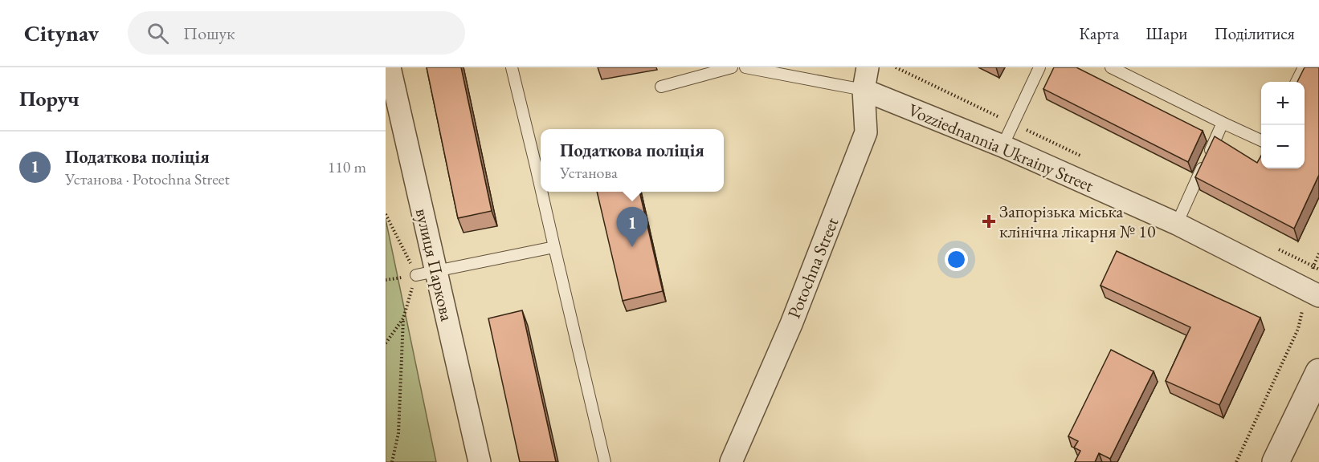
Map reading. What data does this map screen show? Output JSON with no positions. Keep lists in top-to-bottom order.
{
  "streets": {
    "street": ["Vozziednannia Ukrainy Street", "вулиця Паркова", "Potochna Street"]
  },
  "crossings": [
    ["Vozziednannia Ukrainy Street", "Potochna Street"]
  ],
  "places": {
    "health": ["Запорізька міська клінічна лікарня № 10"]
  },
  "page": {
    "header": "Citynav",
    "search": "Пошук",
    "nav": ["Карта", "Шари", "Поділитися"],
    "heading": "Поруч",
    "map_buttons": ["+", "−"],
    "popup": ["Податкова поліція", "Установа"],
    "list": [
      {
        "mark": "1",
        "name": "Податкова поліція",
        "note": "Установа · Potochna Street",
        "value": "110 m"
      }
    ],
    "pins": "1"
  }
}
